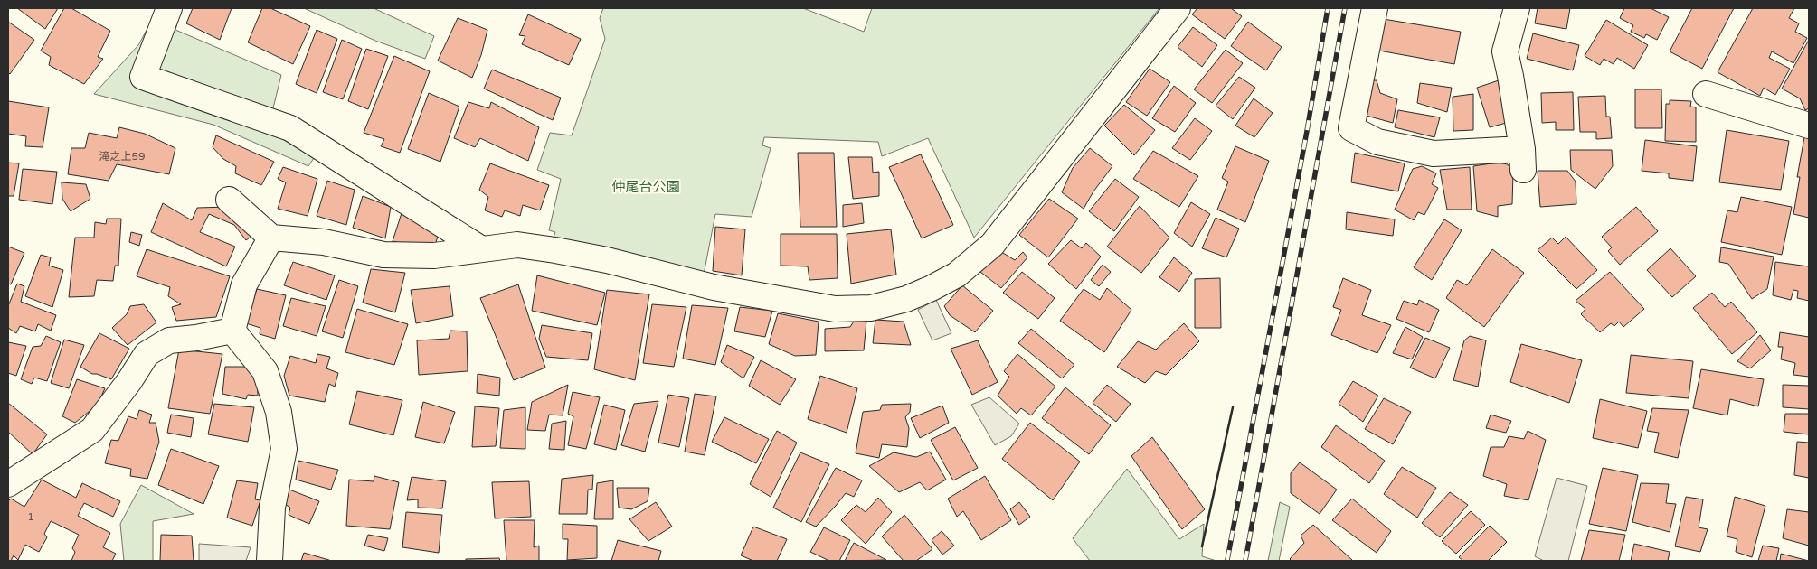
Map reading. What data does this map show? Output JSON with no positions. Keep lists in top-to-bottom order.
{
  "parks": ["仲尾台公園"],
  "house_numbers": ["滝之上59", "1"]
}
